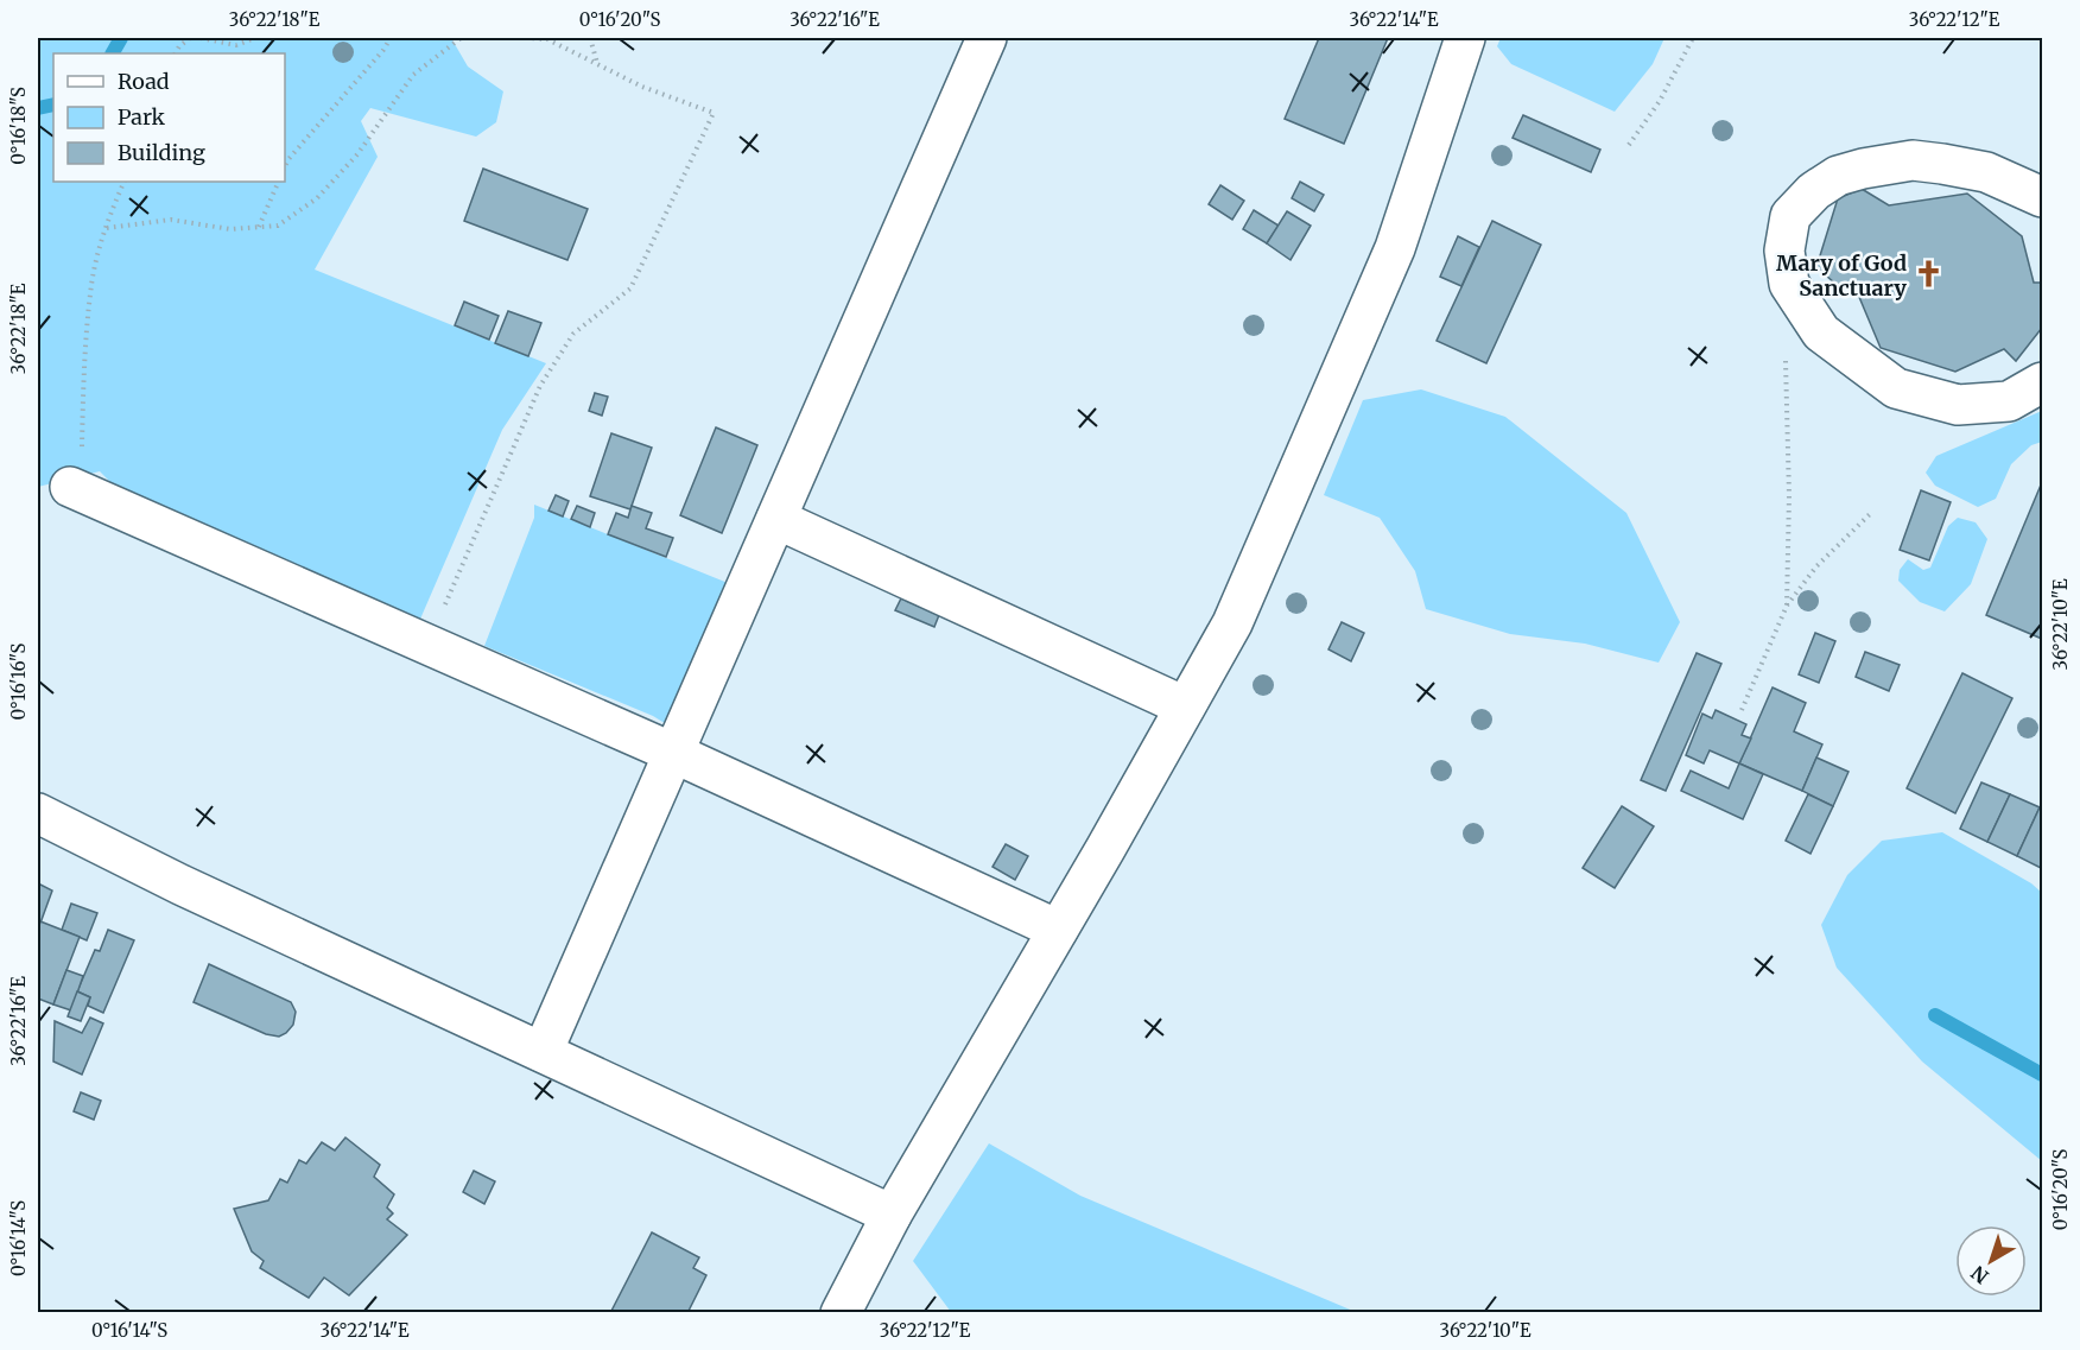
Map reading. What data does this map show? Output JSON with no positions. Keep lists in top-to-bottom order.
{
  "places": {
    "church": ["Mary of God Sanctuary"]
  },
  "legend": ["Road", "Park", "Building"],
  "north": "bottom left",
  "coordinates": [
    "36°22'18\"E",
    "0°16'20\"S",
    "36°22'16\"E",
    "36°22'14\"E",
    "36°22'12\"E",
    "0°16'18\"S",
    "36°22'10\"E",
    "0°16'16\"S",
    "0°16'14\"S"
  ]
}
